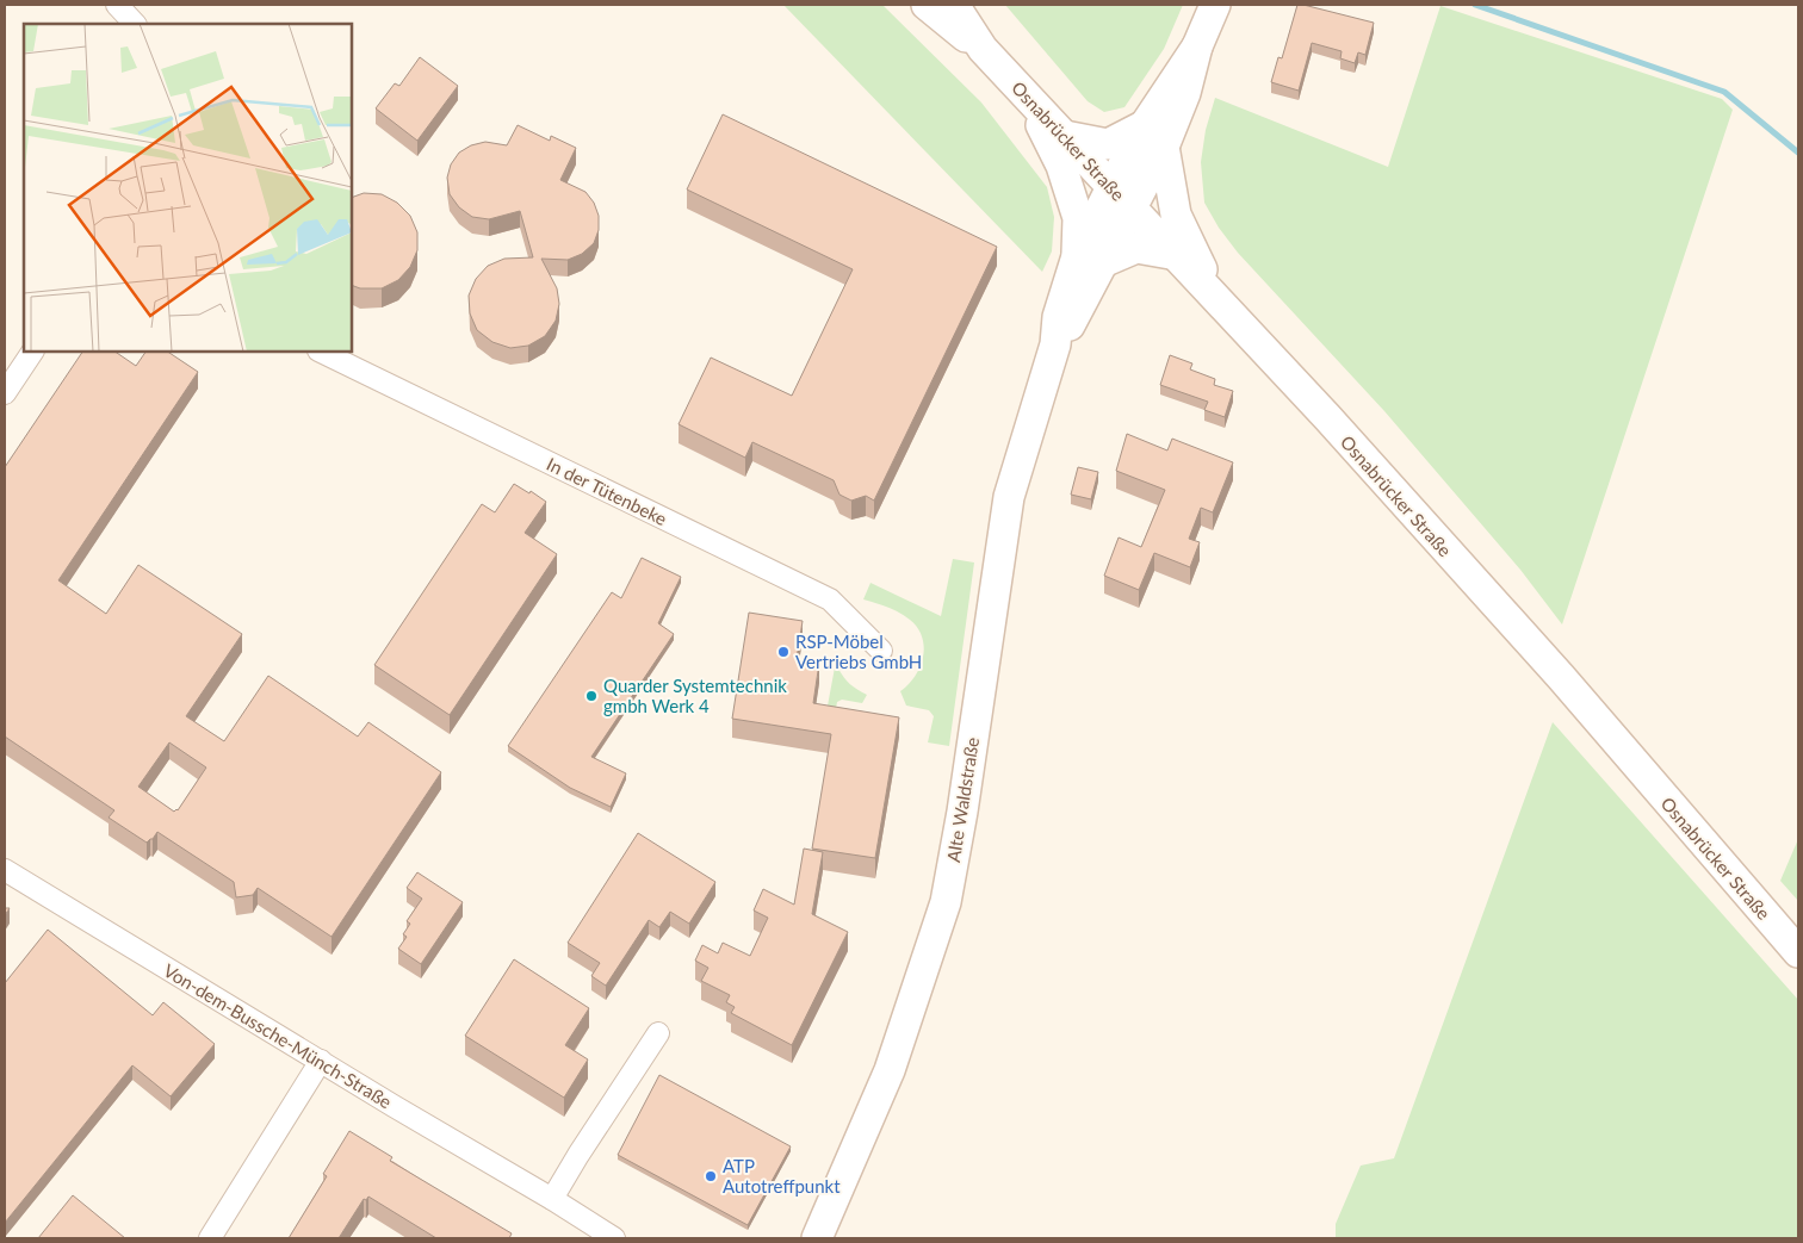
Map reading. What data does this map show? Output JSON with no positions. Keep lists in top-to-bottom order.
{
  "streets": {
    "main road": ["Osnabrücker Straße", "Alte Waldstraße"],
    "street": ["In der Tütenbeke", "Von-dem-Bussche-Münch-Straße"]
  },
  "crossings": [
    ["Osnabrücker Straße", "Alte Waldstraße"]
  ],
  "places": ["RSP-Möbel Vertriebs GmbH", "Quarder Systemtechnik gmbh Werk 4", "ATP Autotreffpunkt"]
}
